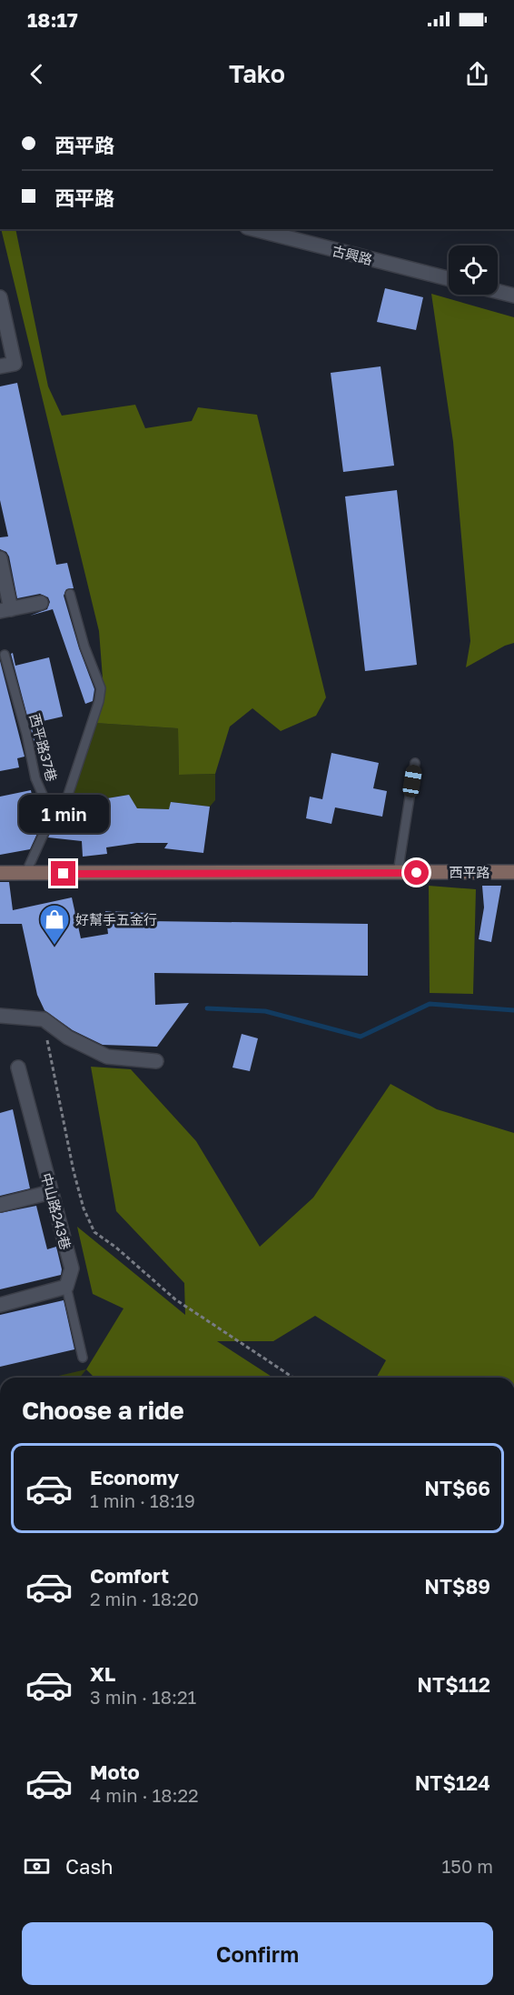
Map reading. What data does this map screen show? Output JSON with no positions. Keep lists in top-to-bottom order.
{
  "streets": {
    "main road": ["西平路"],
    "street": ["古興路", "中山路243巷"],
    "lane": ["西平路37巷"]
  },
  "places": {
    "shop": ["好幫手五金行"]
  },
  "page": {
    "status": "18:17",
    "header": "Tako",
    "banner": ["西平路", "西平路"],
    "bubble": "1 min",
    "heading": "Choose a ride",
    "list": [
      {
        "name": "Economy",
        "note": "1 min · 18:19",
        "value": "NT$66"
      },
      {
        "name": "Comfort",
        "note": "2 min · 18:20",
        "value": "NT$89"
      },
      {
        "name": "XL",
        "note": "3 min · 18:21",
        "value": "NT$112"
      },
      {
        "name": "Moto",
        "note": "4 min · 18:22",
        "value": "NT$124"
      }
    ],
    "pay": ["Cash", "150 m"],
    "buttons": "Confirm"
  }
}
